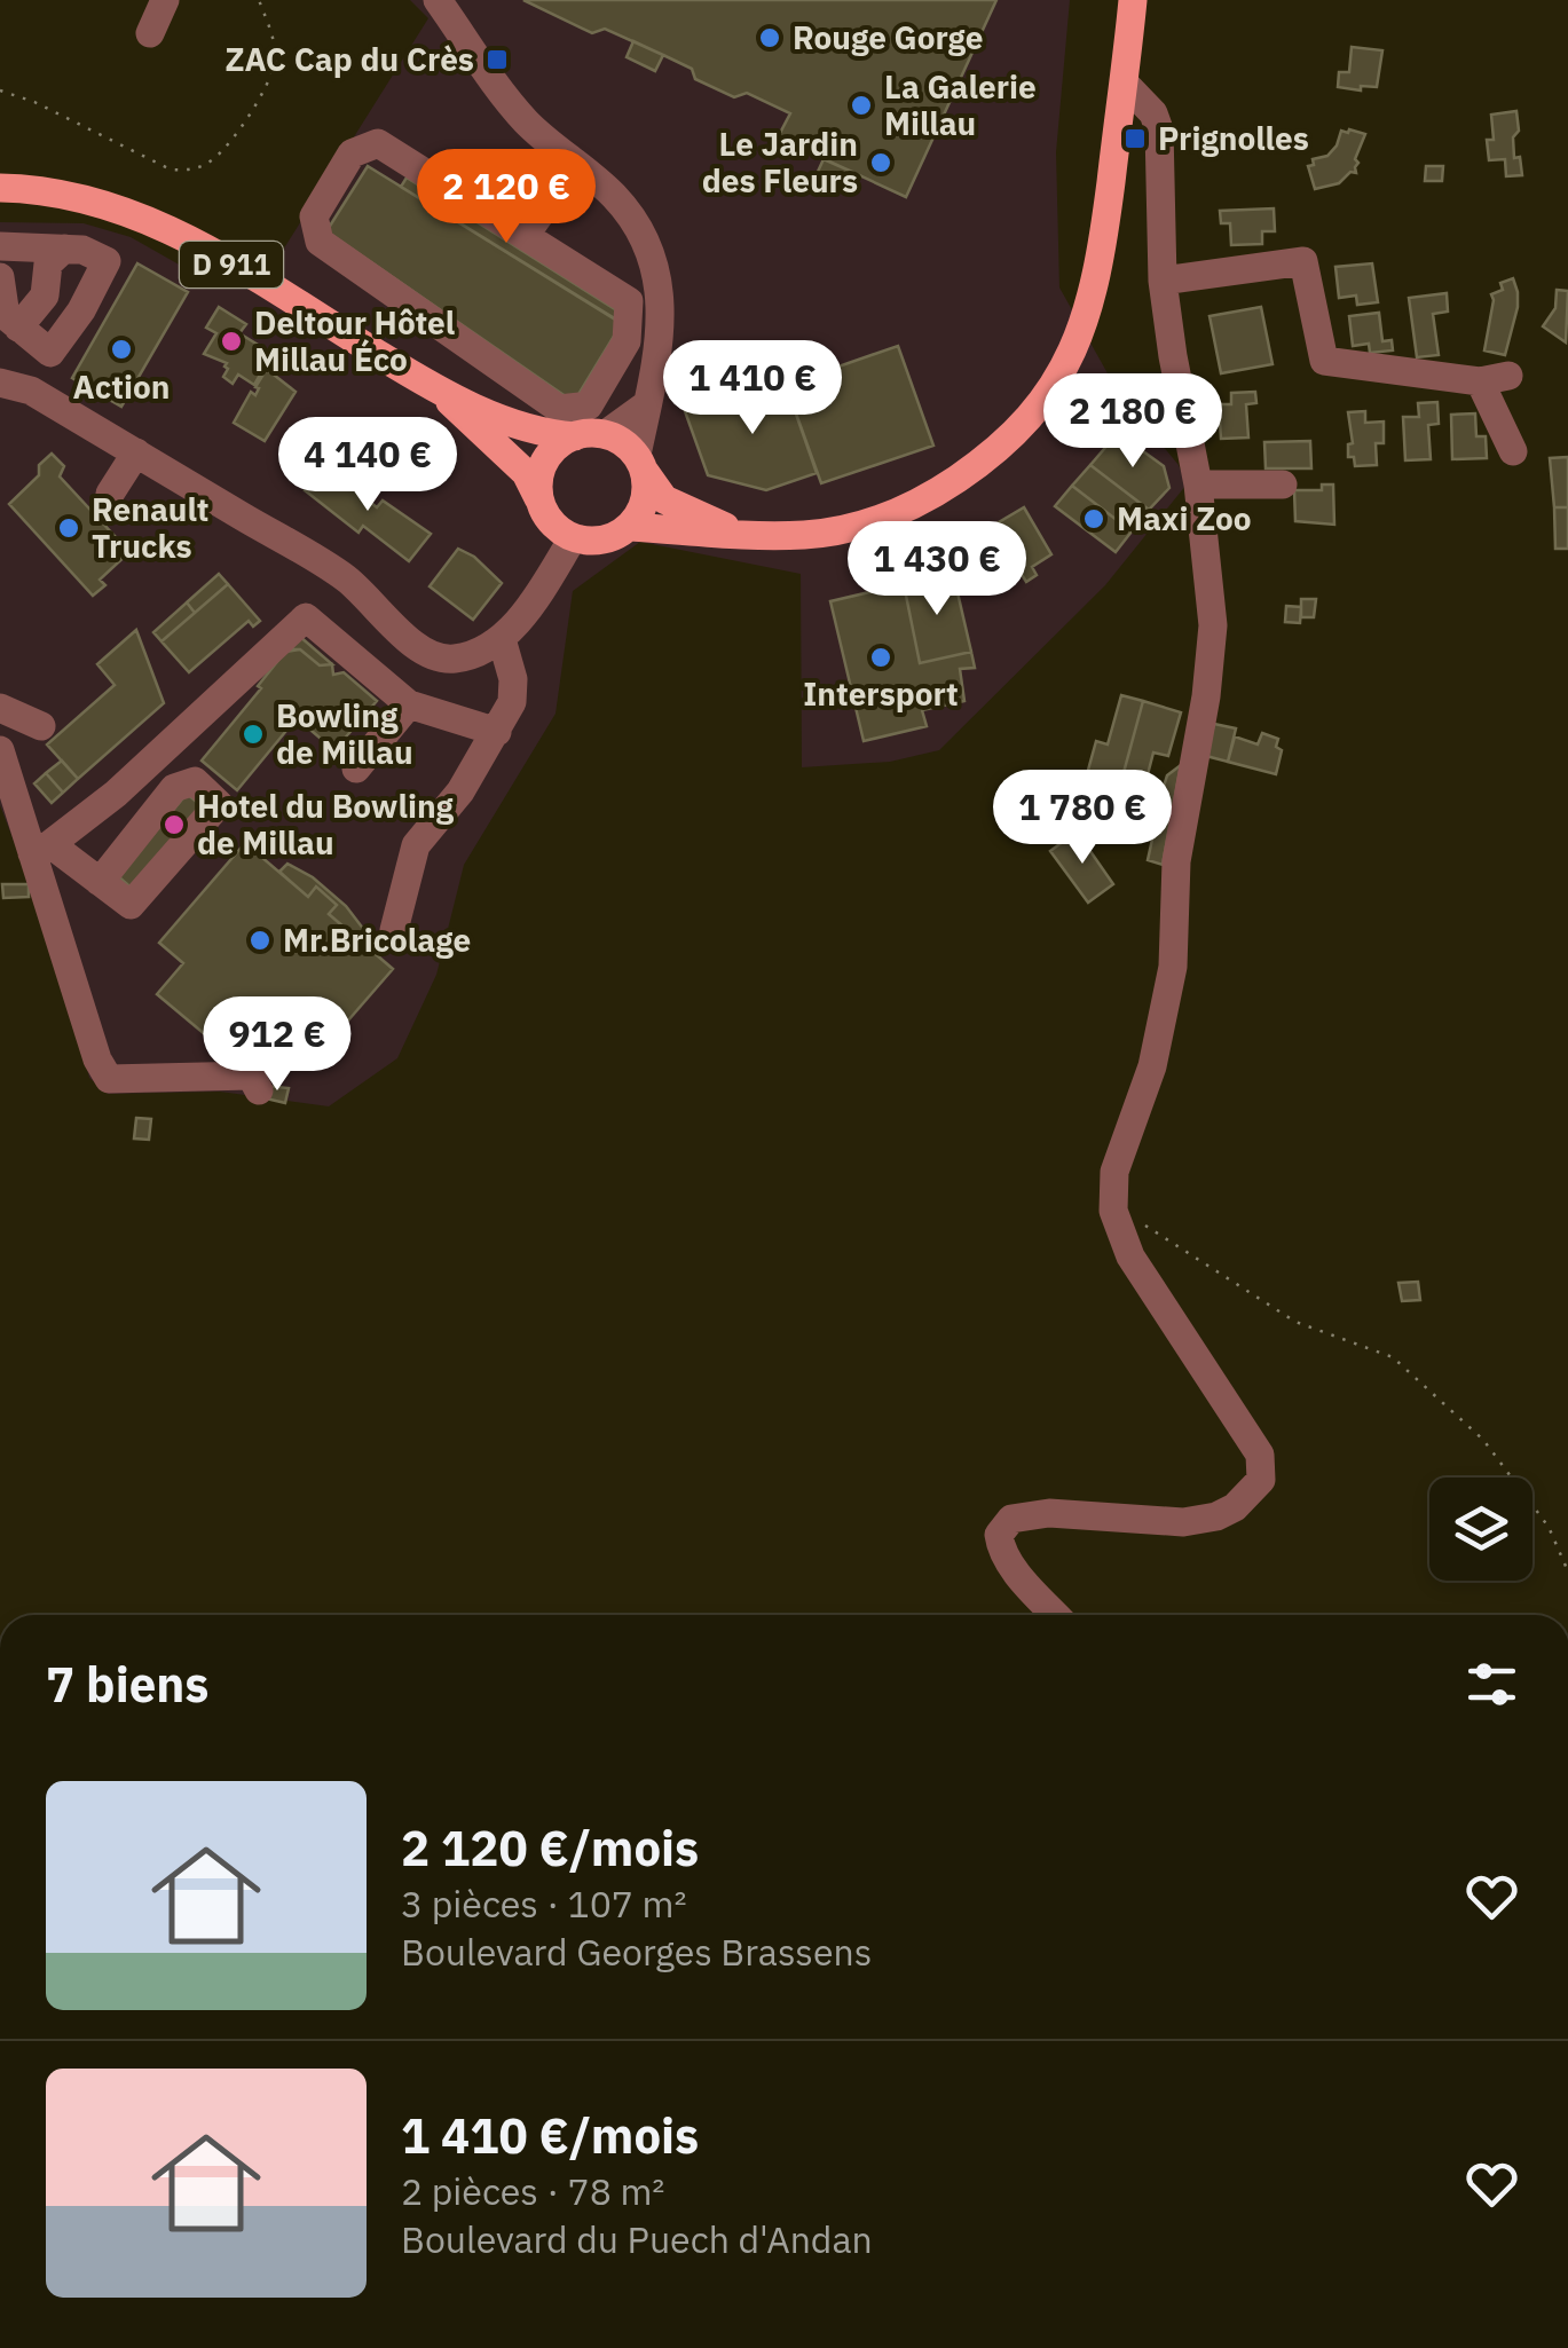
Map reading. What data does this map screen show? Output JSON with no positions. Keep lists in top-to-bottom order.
{
  "streets": {
    "main road": ["D 911"]
  },
  "places": {
    "other": [
      "Rouge Gorge",
      "La Galerie Millau",
      "Le Jardin des Fleurs",
      "Deltour Hôtel Millau Éco",
      "Action",
      "Maxi Zoo",
      "Renault Trucks",
      "Intersport",
      "Bowling de Millau",
      "Hotel du Bowling de Millau",
      "Mr.Bricolage"
    ],
    "transit": ["ZAC Cap du Crès", "Prignolles"]
  },
  "page": {
    "price": [
      "2 120 €",
      "1 410 €",
      "2 180 €",
      "4 140 €",
      "1 430 €",
      "1 780 €",
      "912 €"
    ],
    "heading": "7 biens",
    "list": [
      {
        "name": "2 120 €/mois",
        "note": "3 pièces · 107 m² · Boulevard Georges Brassens"
      },
      {
        "name": "1 410 €/mois",
        "note": "2 pièces · 78 m² · Boulevard du Puech d'Andan"
      }
    ]
  }
}
